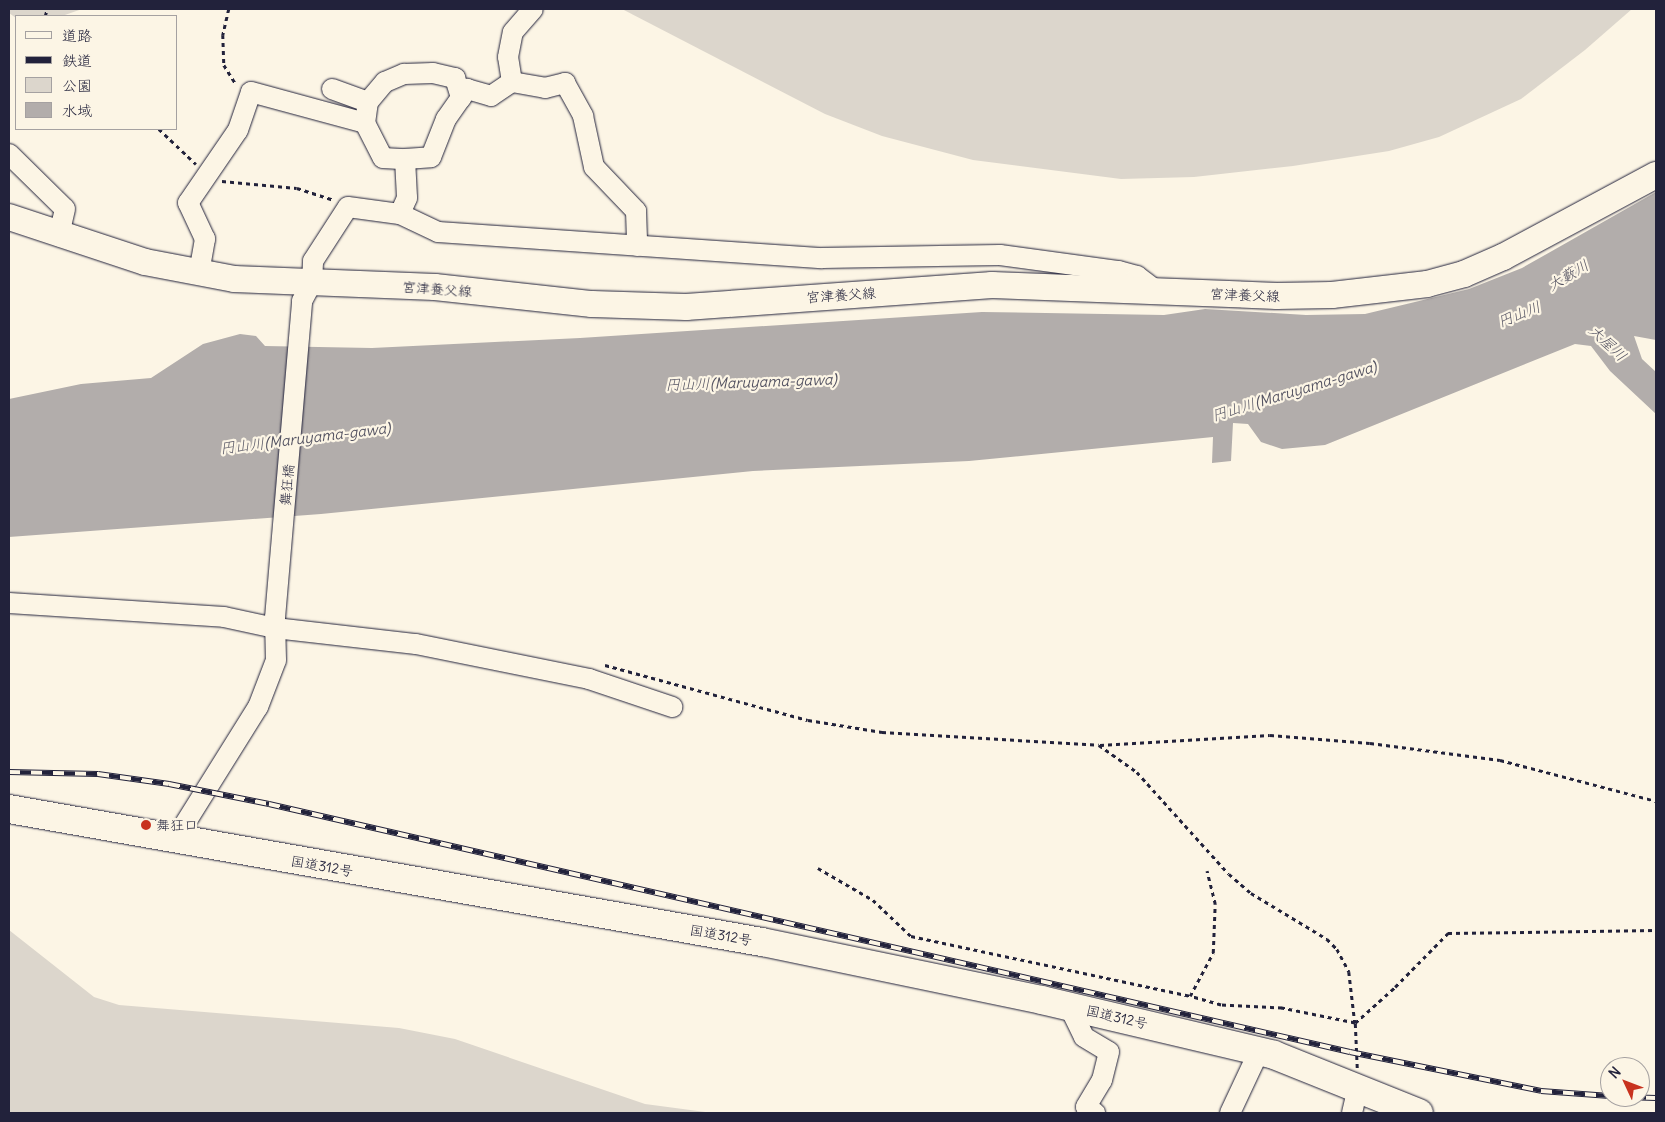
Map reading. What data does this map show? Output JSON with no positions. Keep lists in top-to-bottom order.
{
  "streets": {
    "highway": ["国道312号"],
    "main road": ["宮津養父線"],
    "street": ["舞狂橋"]
  },
  "crossings": [
    ["宮津養父線", "舞狂橋"],
    ["舞狂橋", "国道312号"]
  ],
  "water": [
    "大藪川",
    "円山川",
    "大屋川",
    "円山川(Maruyama-gawa)"
  ],
  "places": ["舞狂口"],
  "legend": [
    "道路",
    "鉄道",
    "公園",
    "水域"
  ],
  "north": "top left"
}
